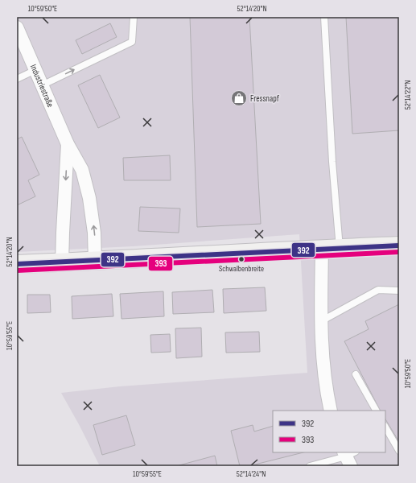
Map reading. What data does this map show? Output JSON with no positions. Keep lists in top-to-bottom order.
{
  "streets": {
    "street": ["Industriestraße"]
  },
  "places": {
    "shop": ["Fressnapf"],
    "other": ["Schwalbenbreite"]
  },
  "lines": ["transit line 392", "transit line 393"],
  "legend": ["392", "393"],
  "coordinates": [
    "10°59'50\"E",
    "52°14'20\"N",
    "52°14'22\"N",
    "10°59'55\"E",
    "52°14'24\"N"
  ]
}
